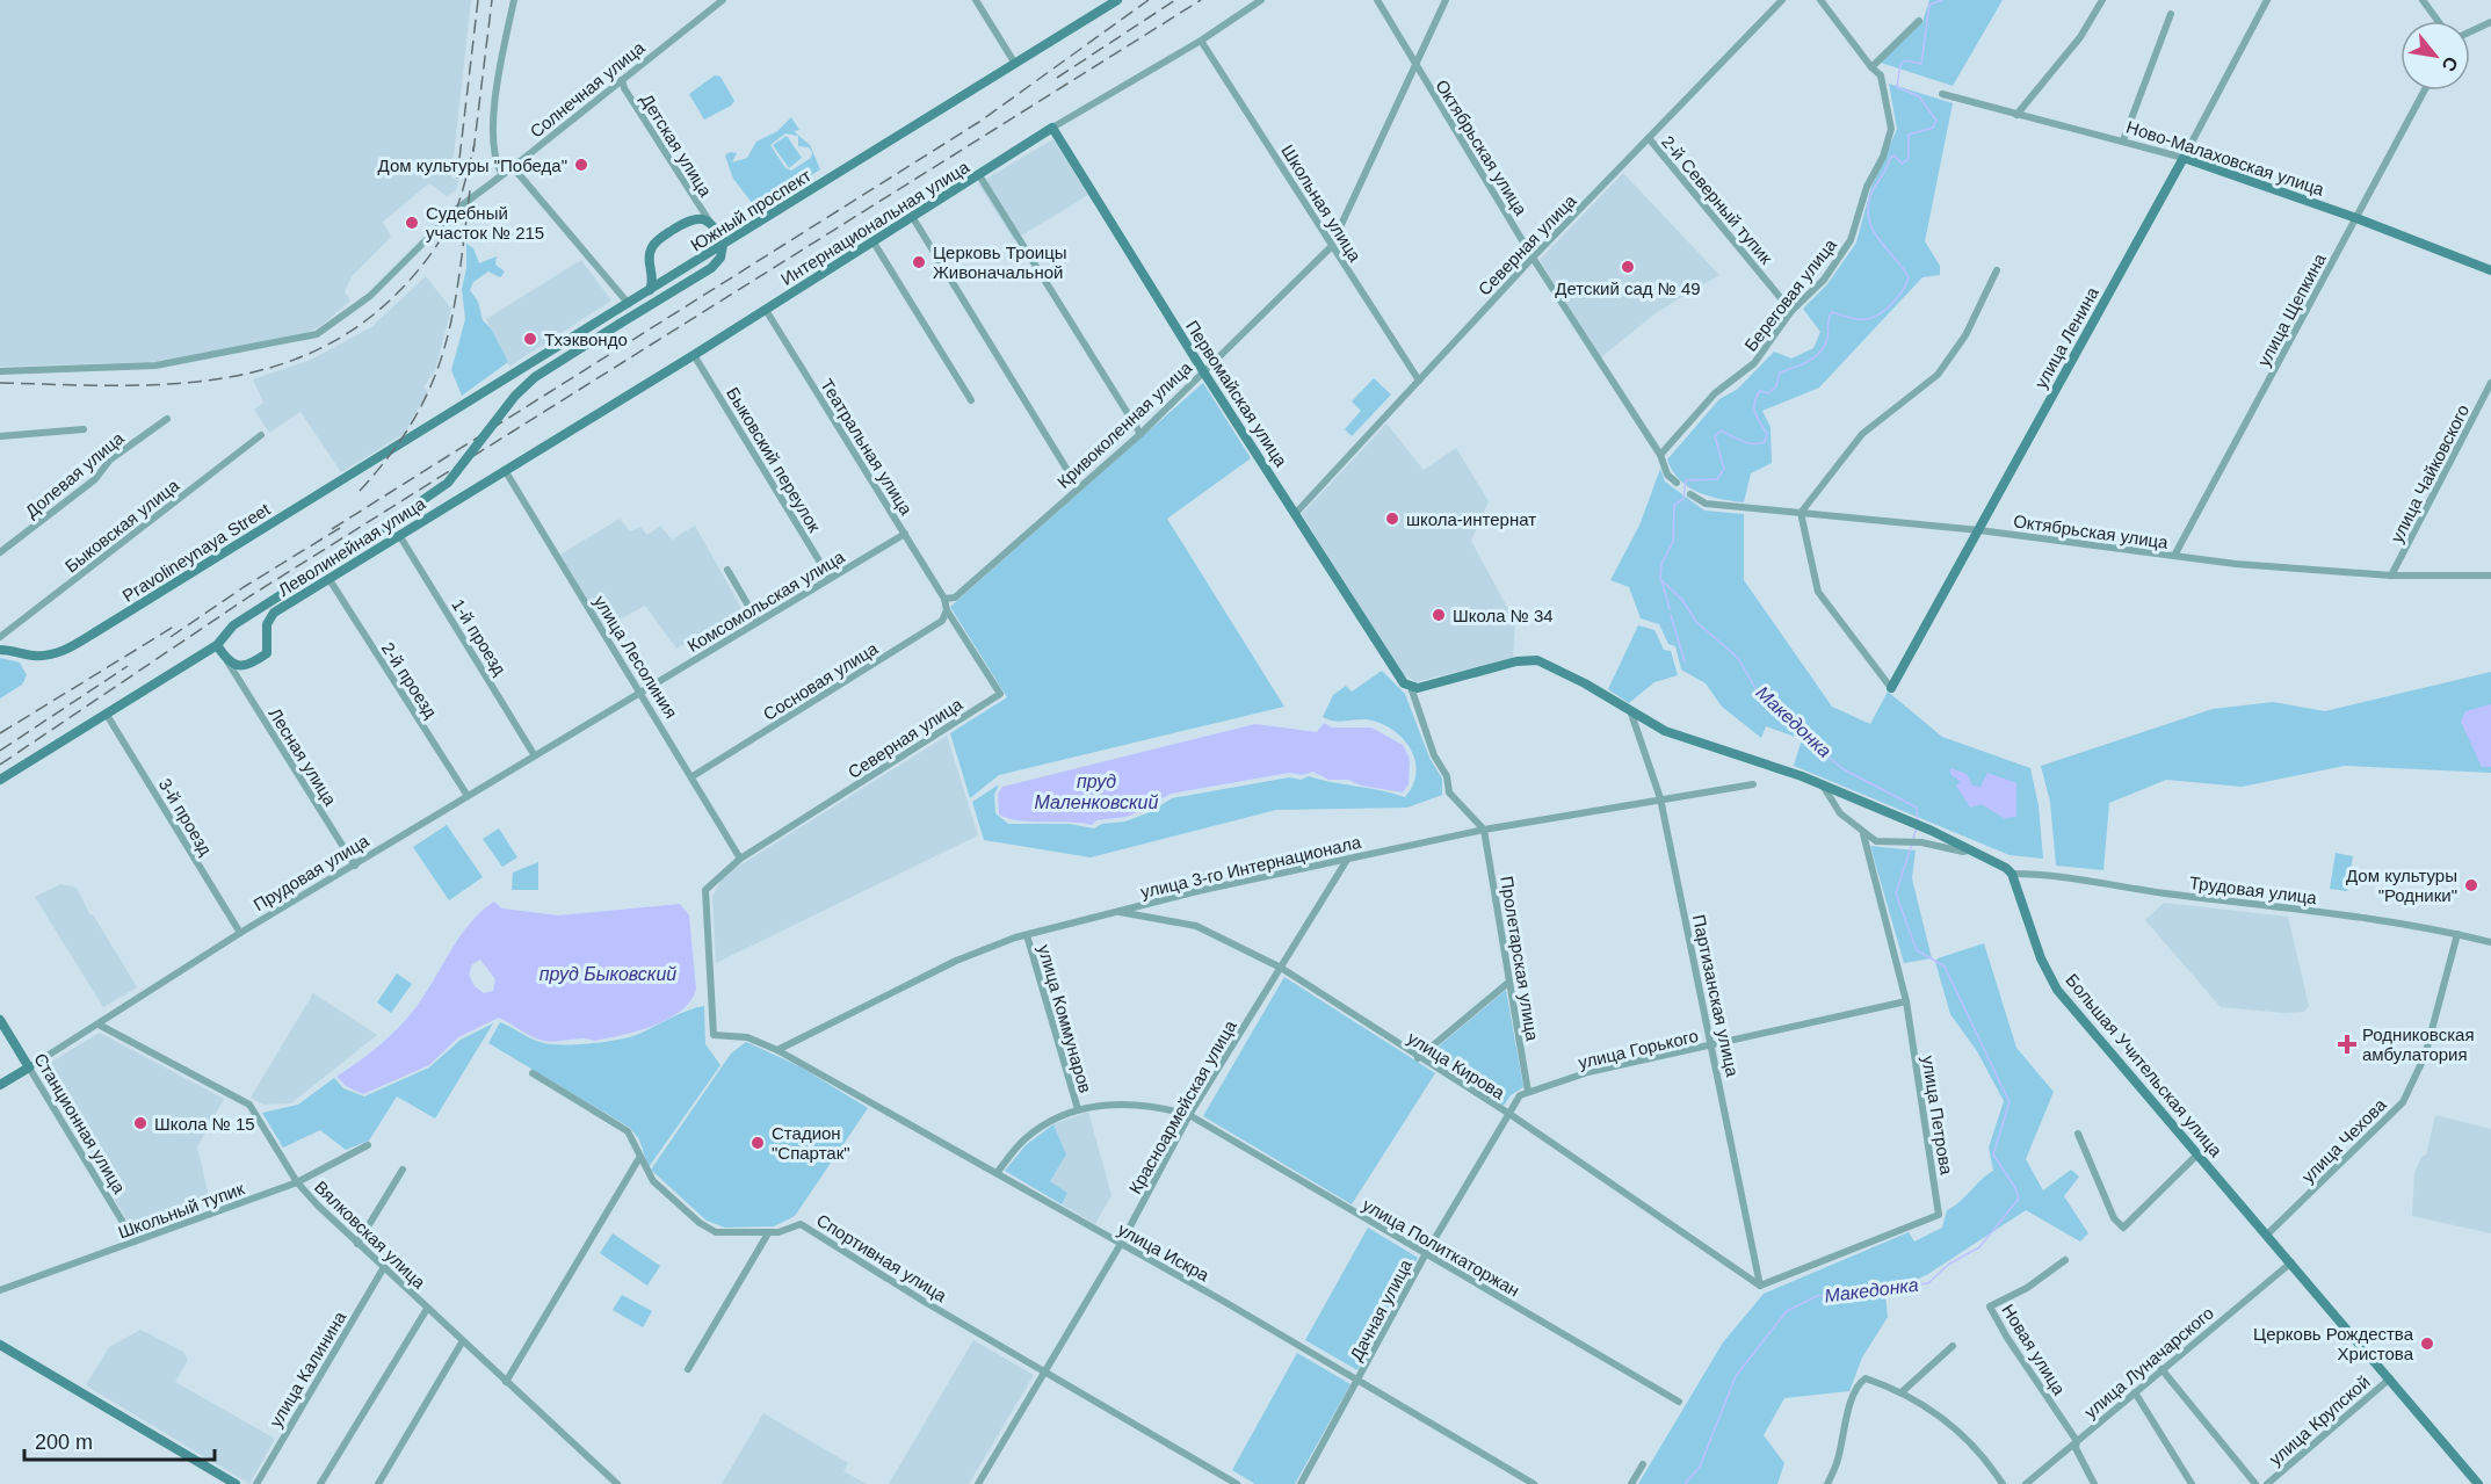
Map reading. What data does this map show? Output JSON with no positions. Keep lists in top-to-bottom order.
{
  "streets": {
    "main road": [
      "Ново-Малаховская улица",
      "Южный проспект",
      "Интернациональная улица",
      "улица Ленина",
      "Первомайская улица",
      "Леволинейная улица",
      "Pravolineynaya Street",
      "Прудовая улица",
      "Большая Учительская улица",
      "Станционная улица"
    ],
    "street": [
      "Солнечная улица",
      "Детская улица",
      "Октябрьская улица",
      "2-й Северный тупик",
      "Школьная улица",
      "Северная улица",
      "Береговая улица",
      "улица Щепкина",
      "Кривоколенная улица",
      "Театральная улица",
      "Быковский переулок",
      "улица Чайковского",
      "Долевая улица",
      "Быковская улица",
      "Комсомольская улица",
      "1-й проезд",
      "улица Лесолиния",
      "2-й проезд",
      "Сосновая улица",
      "Лесная улица",
      "3-й проезд",
      "улица 3-го Интернационала",
      "Трудовая улица",
      "Пролетарская улица",
      "Партизанская улица",
      "улица Коммунаров",
      "улица Горького",
      "улица Кирова",
      "Красноармейская улица",
      "улица Петрова",
      "улица Чехова",
      "Школьный тупик",
      "Вялковская улица",
      "улица Политкаторжан",
      "улица Искра",
      "Спортивная улица",
      "Дачная улица",
      "Новая улица",
      "улица Луначарского",
      "улица Калинина",
      "улица Крупской"
    ]
  },
  "crossings": [
    ["Солнечная улица", "Детская улица"],
    ["Октябрьская улица", "Северная улица"],
    ["Октябрьская улица", "Береговая улица"],
    ["Октябрьская улица", "улица Щепкина"],
    ["Октябрьская улица", "улица Ленина"],
    ["Октябрьская улица", "Кривоколенная улица"],
    ["Октябрьская улица", "улица Чайковского"],
    ["Ново-Малаховская улица", "улица Щепкина"],
    ["Ново-Малаховская улица", "улица Ленина"],
    ["2-й Северный тупик", "Северная улица"],
    ["2-й Северный тупик", "Береговая улица"],
    ["Школьная улица", "Интернациональная улица"],
    ["Школьная улица", "Северная улица"],
    ["Школьная улица", "Кривоколенная улица"],
    ["Южный проспект", "Pravolineynaya Street"],
    ["Интернациональная улица", "Первомайская улица"],
    ["Интернациональная улица", "Театральная улица"],
    ["Интернациональная улица", "Быковский переулок"],
    ["Интернациональная улица", "Леволинейная улица"],
    ["Интернациональная улица", "улица Лесолиния"],
    ["Северная улица", "Первомайская улица"],
    ["Северная улица", "улица Лесолиния"],
    ["Северная улица", "Сосновая улица"],
    ["Северная улица", "улица Искра"],
    ["Первомайская улица", "Кривоколенная улица"],
    ["Кривоколенная улица", "Театральная улица"],
    ["Театральная улица", "Комсомольская улица"],
    ["Быковский переулок", "Комсомольская улица"],
    ["Леволинейная улица", "1-й проезд"],
    ["Леволинейная улица", "улица Лесолиния"],
    ["Леволинейная улица", "2-й проезд"],
    ["Леволинейная улица", "Лесная улица"],
    ["Комсомольская улица", "улица Лесолиния"],
    ["Комсомольская улица", "Прудовая улица"],
    ["1-й проезд", "Прудовая улица"],
    ["улица Лесолиния", "Сосновая улица"],
    ["улица Лесолиния", "Прудовая улица"],
    ["улица Лесолиния", "улица Искра"],
    ["2-й проезд", "Прудовая улица"],
    ["Лесная улица", "Прудовая улица"],
    ["3-й проезд", "Прудовая улица"],
    ["улица 3-го Интернационала", "Пролетарская улица"],
    ["улица 3-го Интернационала", "Партизанская улица"],
    ["улица 3-го Интернационала", "улица Коммунаров"],
    ["улица 3-го Интернационала", "улица Кирова"],
    ["улица 3-го Интернационала", "Красноармейская улица"],
    ["улица 3-го Интернационала", "улица Искра"],
    ["Прудовая улица", "Станционная улица"],
    ["Прудовая улица", "Вялковская улица"],
    ["Трудовая улица", "Большая Учительская улица"],
    ["Трудовая улица", "улица Чехова"],
    ["Пролетарская улица", "улица Горького"],
    ["Партизанская улица", "улица Горького"],
    ["Партизанская улица", "улица Кирова"],
    ["Партизанская улица", "улица Петрова"],
    ["улица Коммунаров", "улица Политкаторжан"],
    ["улица Горького", "улица Петрова"],
    ["улица Кирова", "Красноармейская улица"],
    ["улица Кирова", "улица Петрова"],
    ["улица Кирова", "Дачная улица"],
    ["Большая Учительская улица", "улица Чехова"],
    ["Большая Учительская улица", "улица Луначарского"],
    ["Большая Учительская улица", "улица Крупской"],
    ["Красноармейская улица", "улица Политкаторжан"],
    ["Красноармейская улица", "улица Искра"],
    ["Красноармейская улица", "Спортивная улица"],
    ["Станционная улица", "Школьный тупик"],
    ["Школьный тупик", "Вялковская улица"],
    ["Вялковская улица", "улица Калинина"],
    ["улица Политкаторжан", "улица Искра"],
    ["улица Политкаторжан", "Дачная улица"],
    ["улица Искра", "Дачная улица"],
    ["Новая улица", "улица Луначарского"]
  ],
  "water": ["Македонка", "пруд Маленковский", "пруд Быковский"],
  "places": {
    "other": [
      "Дом культуры \"Победа\"",
      "Судебный участок № 215",
      "Церковь Троицы Живоначальной",
      "Детский сад № 49",
      "Тхэквондо",
      "школа-интернат",
      "Школа № 34",
      "Дом культуры \"Родники\"",
      "Школа № 15",
      "Стадион \"Спартак\"",
      "Церковь Рождества Христова"
    ],
    "health": ["Родниковская амбулатория"]
  },
  "scale_bar": "200 m",
  "north": "bottom right"
}
